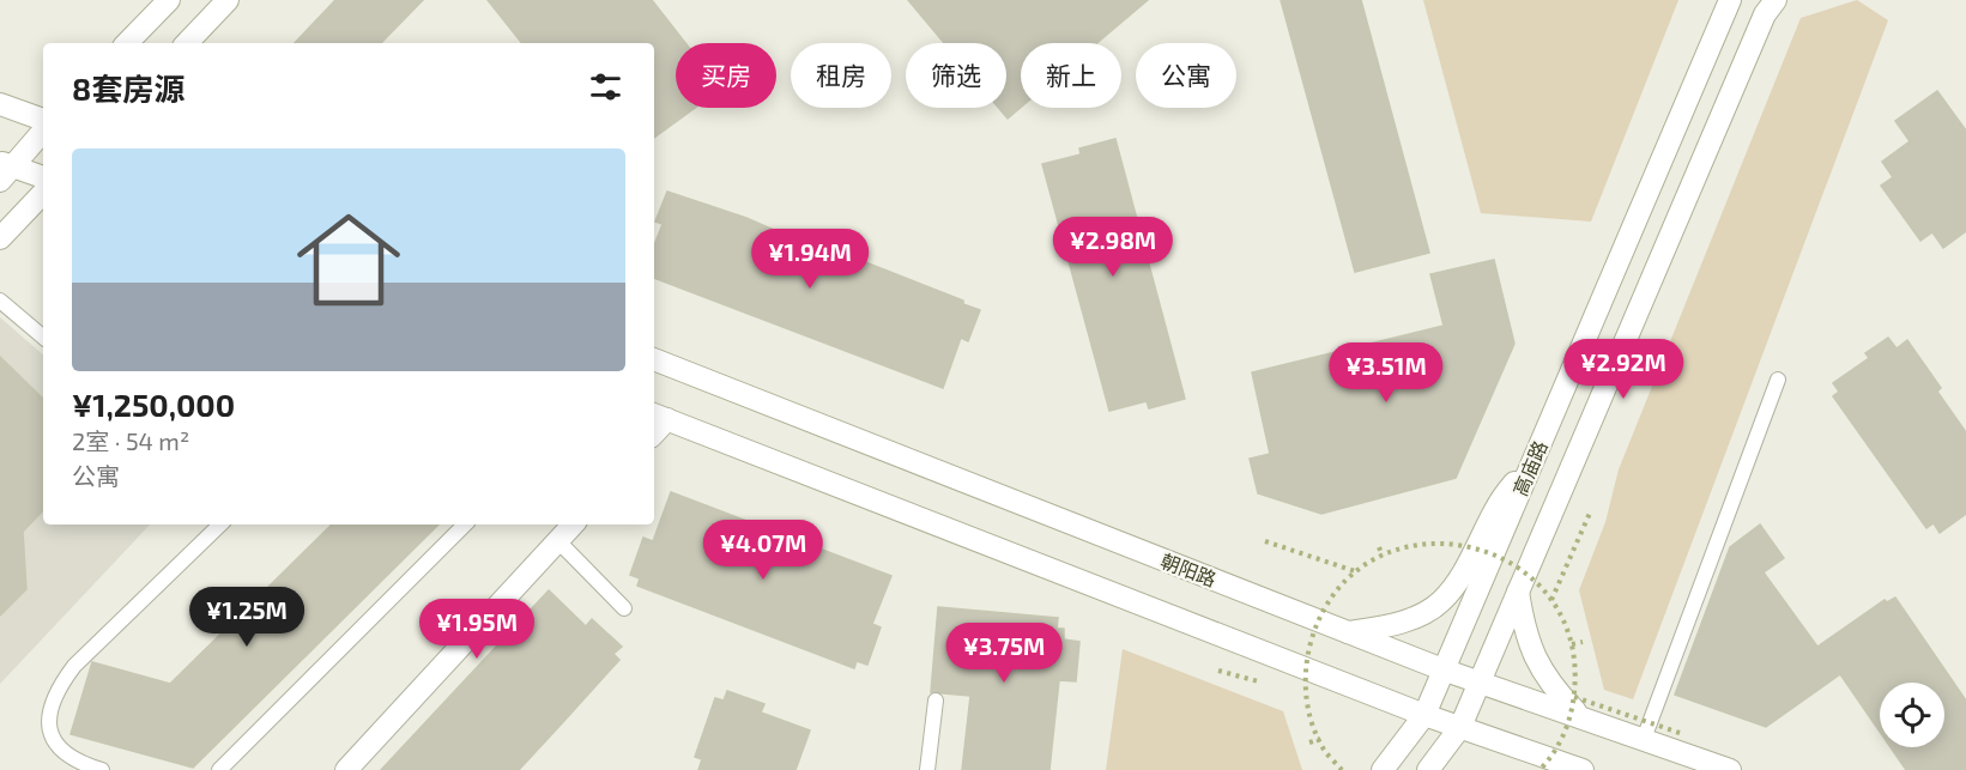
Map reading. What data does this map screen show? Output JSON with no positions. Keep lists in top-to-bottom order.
{
  "streets": {
    "main road": ["高庙路", "朝阳路"]
  },
  "crossings": [
    ["高庙路", "朝阳路"]
  ],
  "page": {
    "chip": [
      "买房",
      "租房",
      "筛选",
      "新上",
      "公寓"
    ],
    "heading": "8套房源",
    "list": [
      {
        "name": "¥1,250,000",
        "note": "2室 · 54 m² · 公寓"
      }
    ],
    "price": [
      "¥2.98M",
      "¥1.94M",
      "¥2.92M",
      "¥3.51M",
      "¥4.07M",
      "¥1.25M",
      "¥1.95M",
      "¥3.75M"
    ]
  }
}
